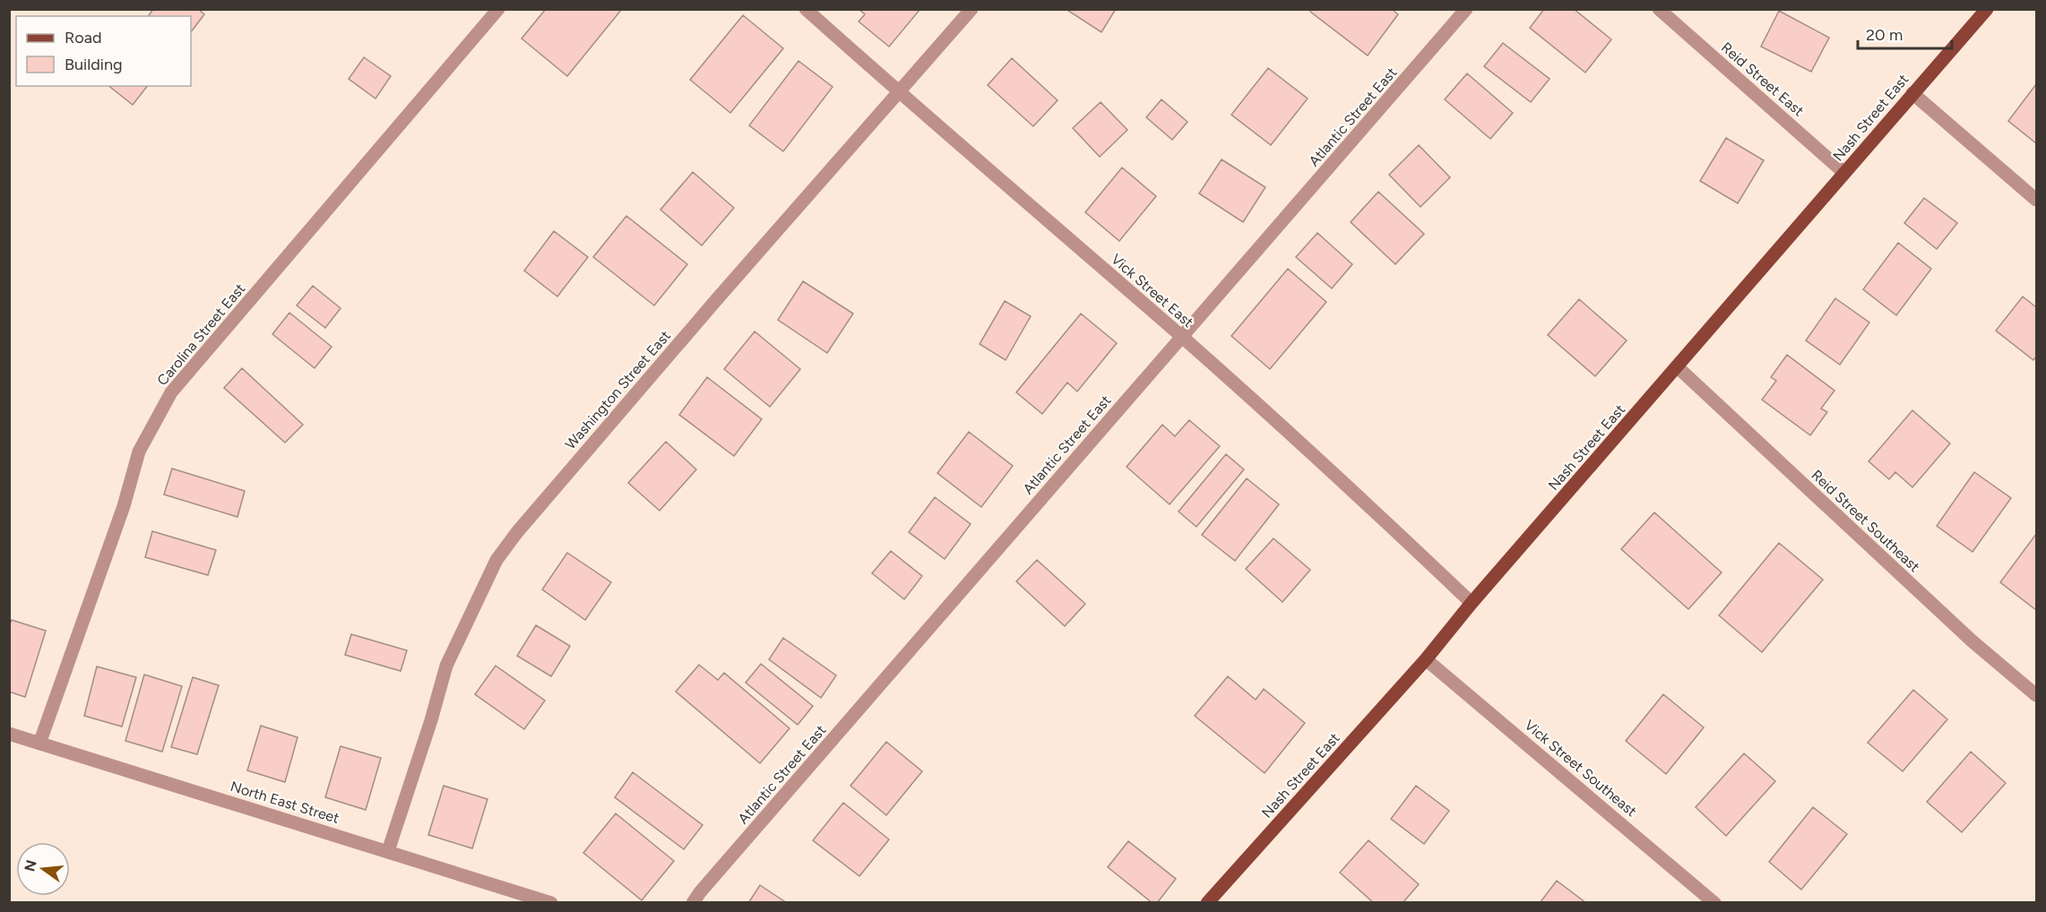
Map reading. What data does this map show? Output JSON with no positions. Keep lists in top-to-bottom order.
{
  "streets": {
    "main road": ["Nash Street East"],
    "street": [
      "Reid Street East",
      "Atlantic Street East",
      "Vick Street East",
      "Carolina Street East",
      "Washington Street East",
      "Reid Street Southeast",
      "Vick Street Southeast",
      "North East Street"
    ]
  },
  "crossings": [
    ["Reid Street East", "Nash Street East"],
    ["Atlantic Street East", "Vick Street East"],
    ["Nash Street East", "Vick Street East"],
    ["Nash Street East", "Reid Street Southeast"],
    ["Nash Street East", "Vick Street Southeast"],
    ["Vick Street East", "Washington Street East"],
    ["Carolina Street East", "North East Street"],
    ["Washington Street East", "North East Street"]
  ],
  "legend": ["Road", "Building"],
  "scale_bar": "20 m",
  "north": "left"
}
